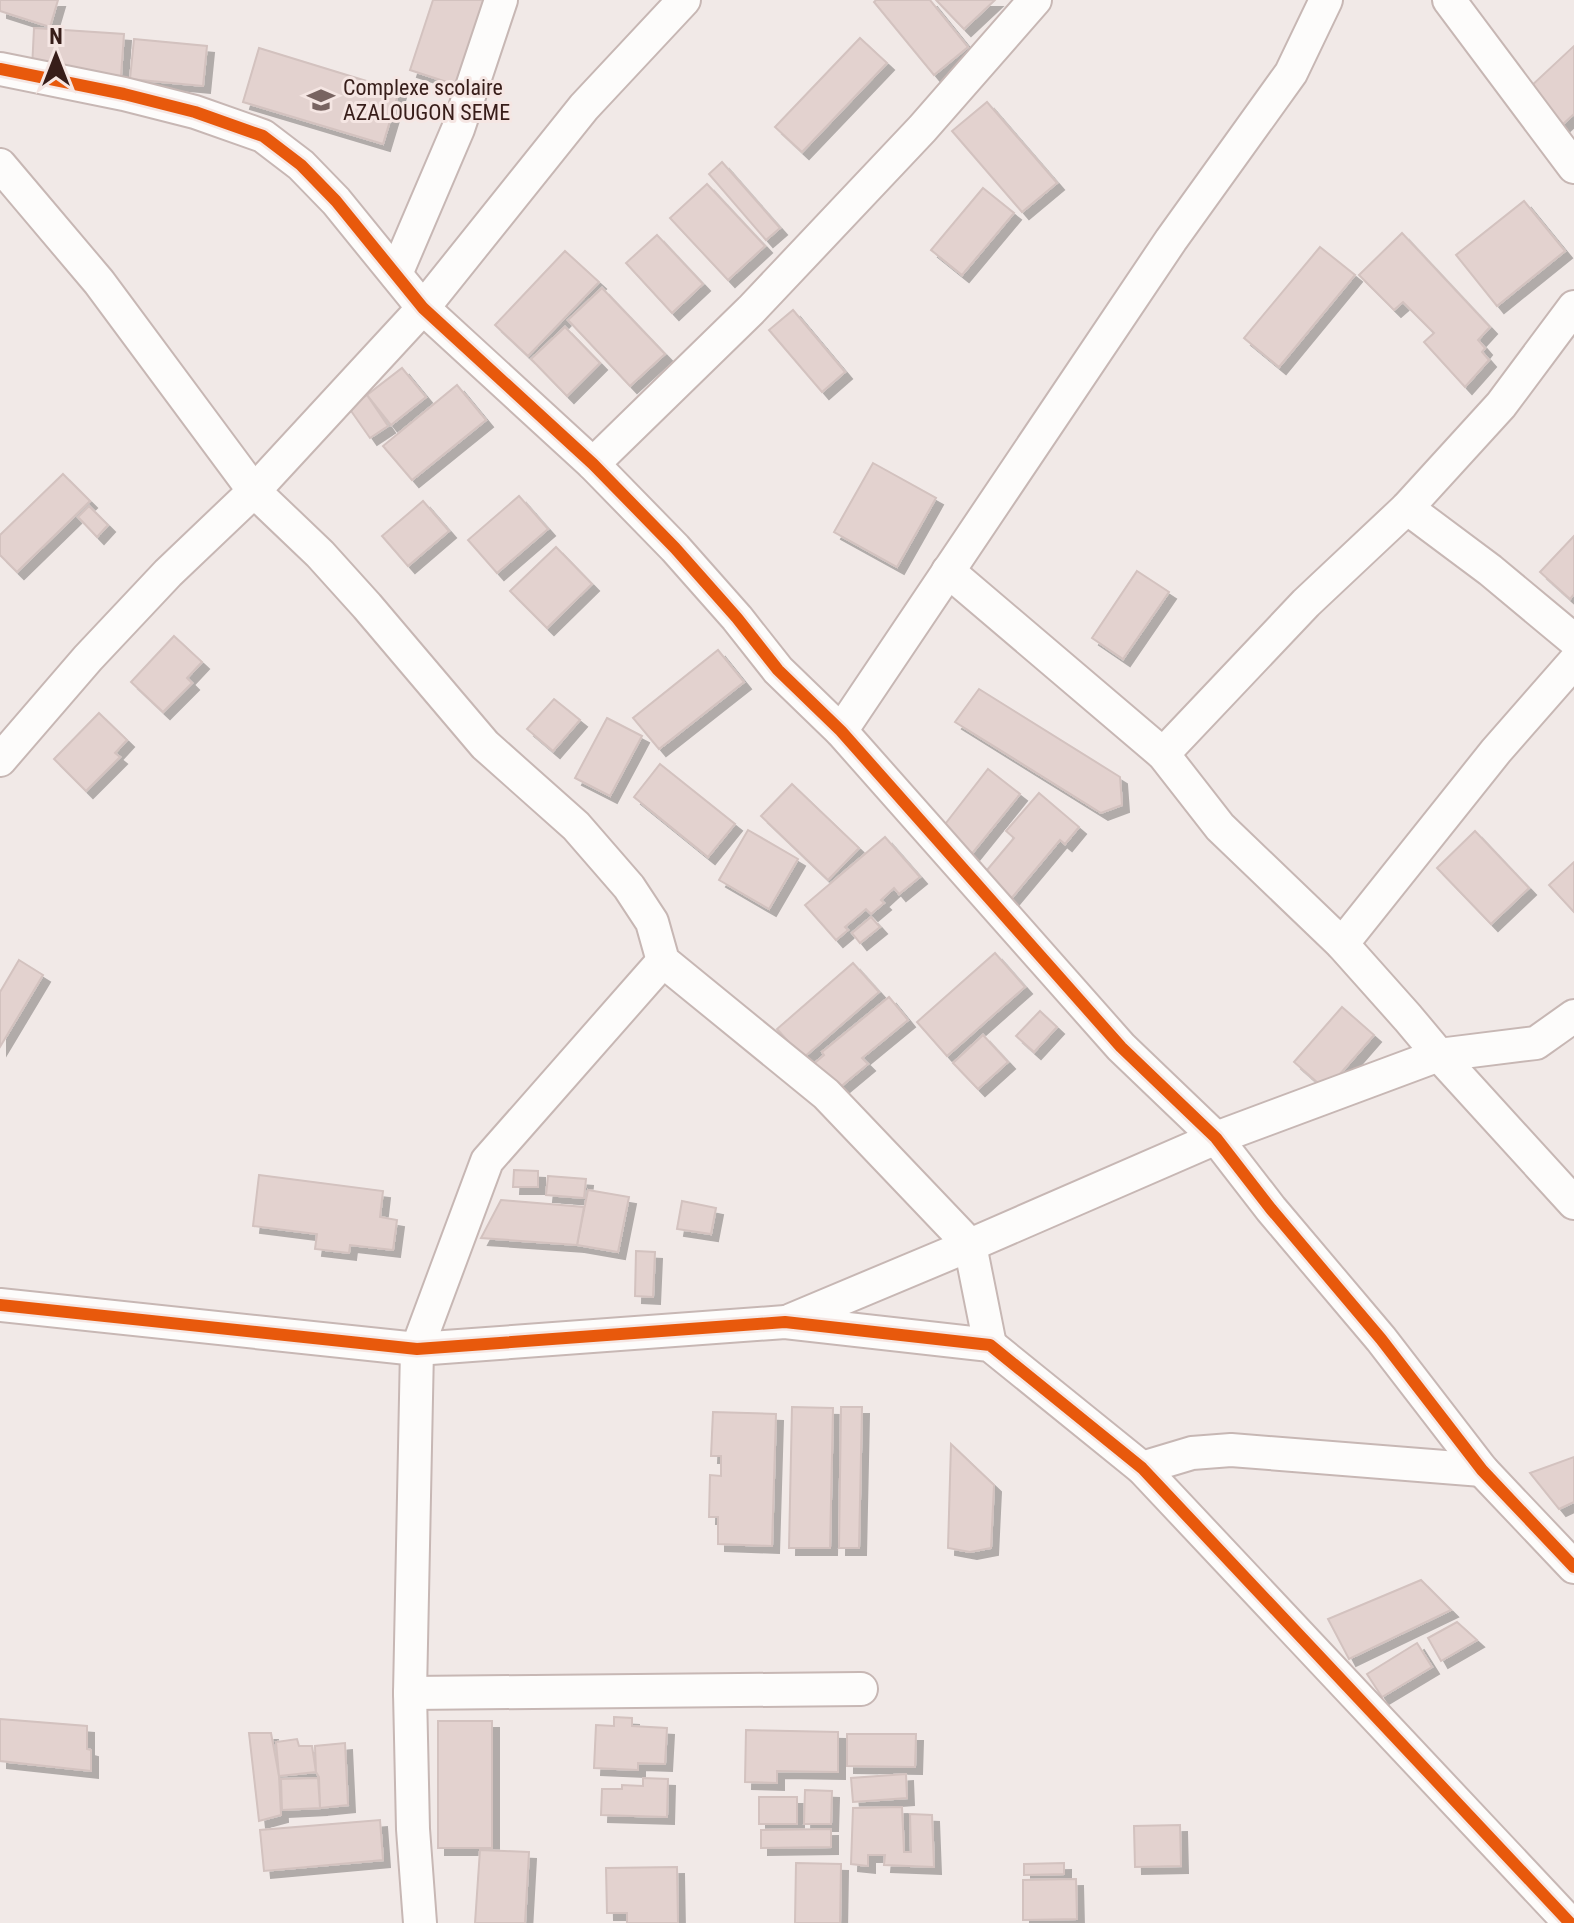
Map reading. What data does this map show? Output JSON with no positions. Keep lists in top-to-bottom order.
{
  "places": {
    "school or university": ["Complexe scolaire AZALOUGON SEME"]
  },
  "north": "top"
}
